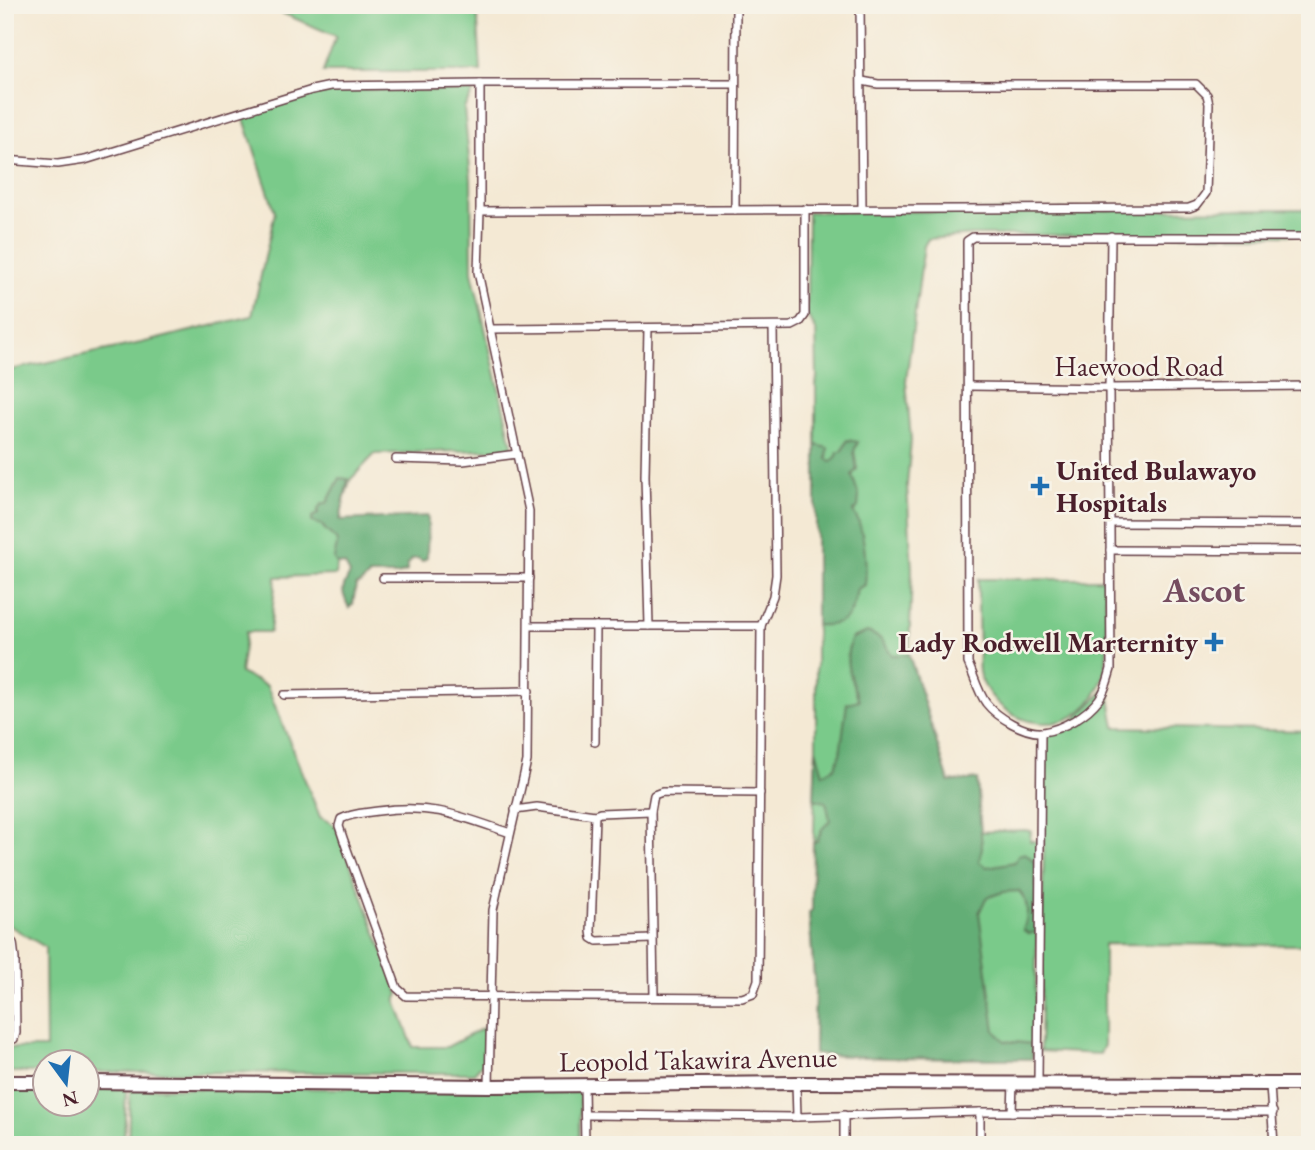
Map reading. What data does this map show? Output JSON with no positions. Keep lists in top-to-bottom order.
{
  "streets": {
    "highway": ["Leopold Takawira Avenue"],
    "street": ["Haewood Road"]
  },
  "districts": ["Ascot"],
  "places": {
    "health": ["United Bulawayo Hospitals", "Lady Rodwell Marternity"]
  },
  "north": "bottom"
}
